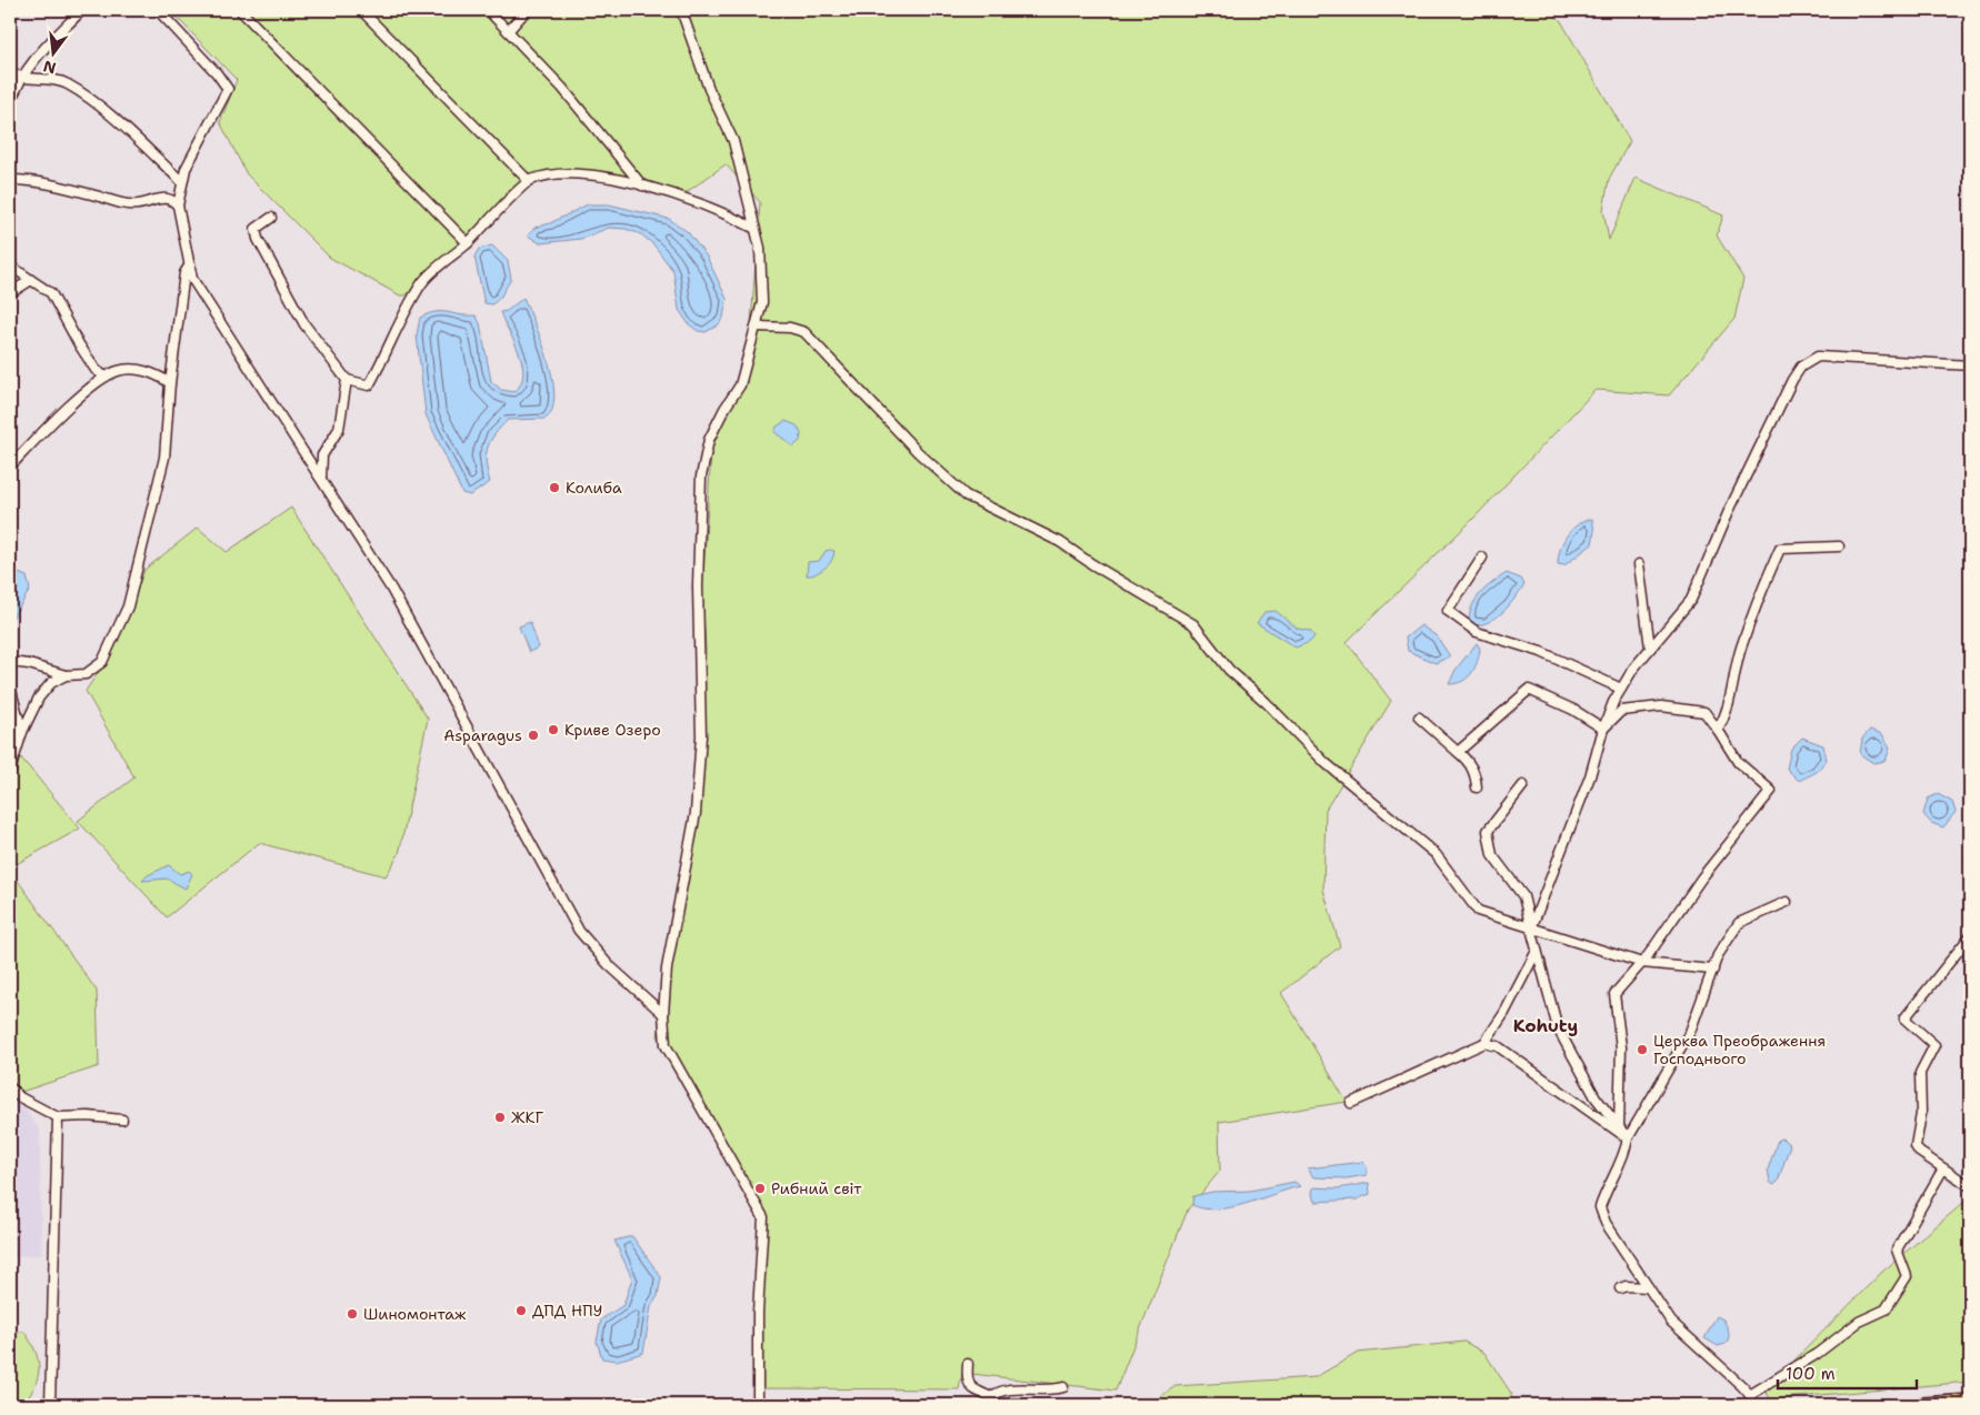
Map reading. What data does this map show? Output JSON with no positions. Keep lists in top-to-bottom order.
{
  "districts": ["Kohuty"],
  "places": [
    "Колиба",
    "Криве Озеро",
    "Asparagus",
    "Церква Преображення Господнього",
    "ЖКГ",
    "Рибний світ",
    "ДПД НПУ",
    "Шиномонтаж"
  ],
  "scale_bar": "100 m",
  "north": "bottom"
}
